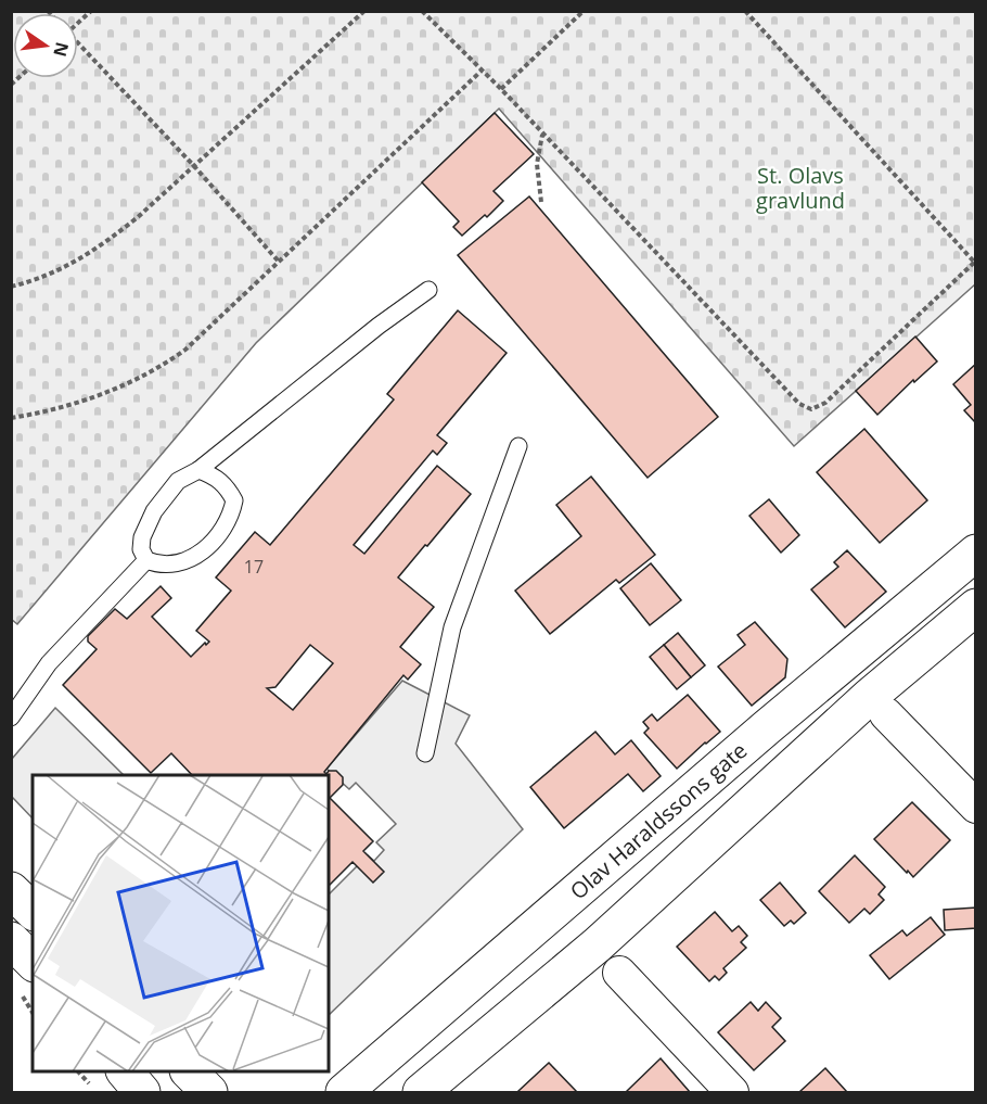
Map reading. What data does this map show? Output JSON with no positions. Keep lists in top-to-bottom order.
{
  "streets": {
    "main road": ["Olav Haraldssons gate"]
  },
  "parks": ["St. Olavs gravlund"],
  "house_numbers": ["17"],
  "north": "right"
}
